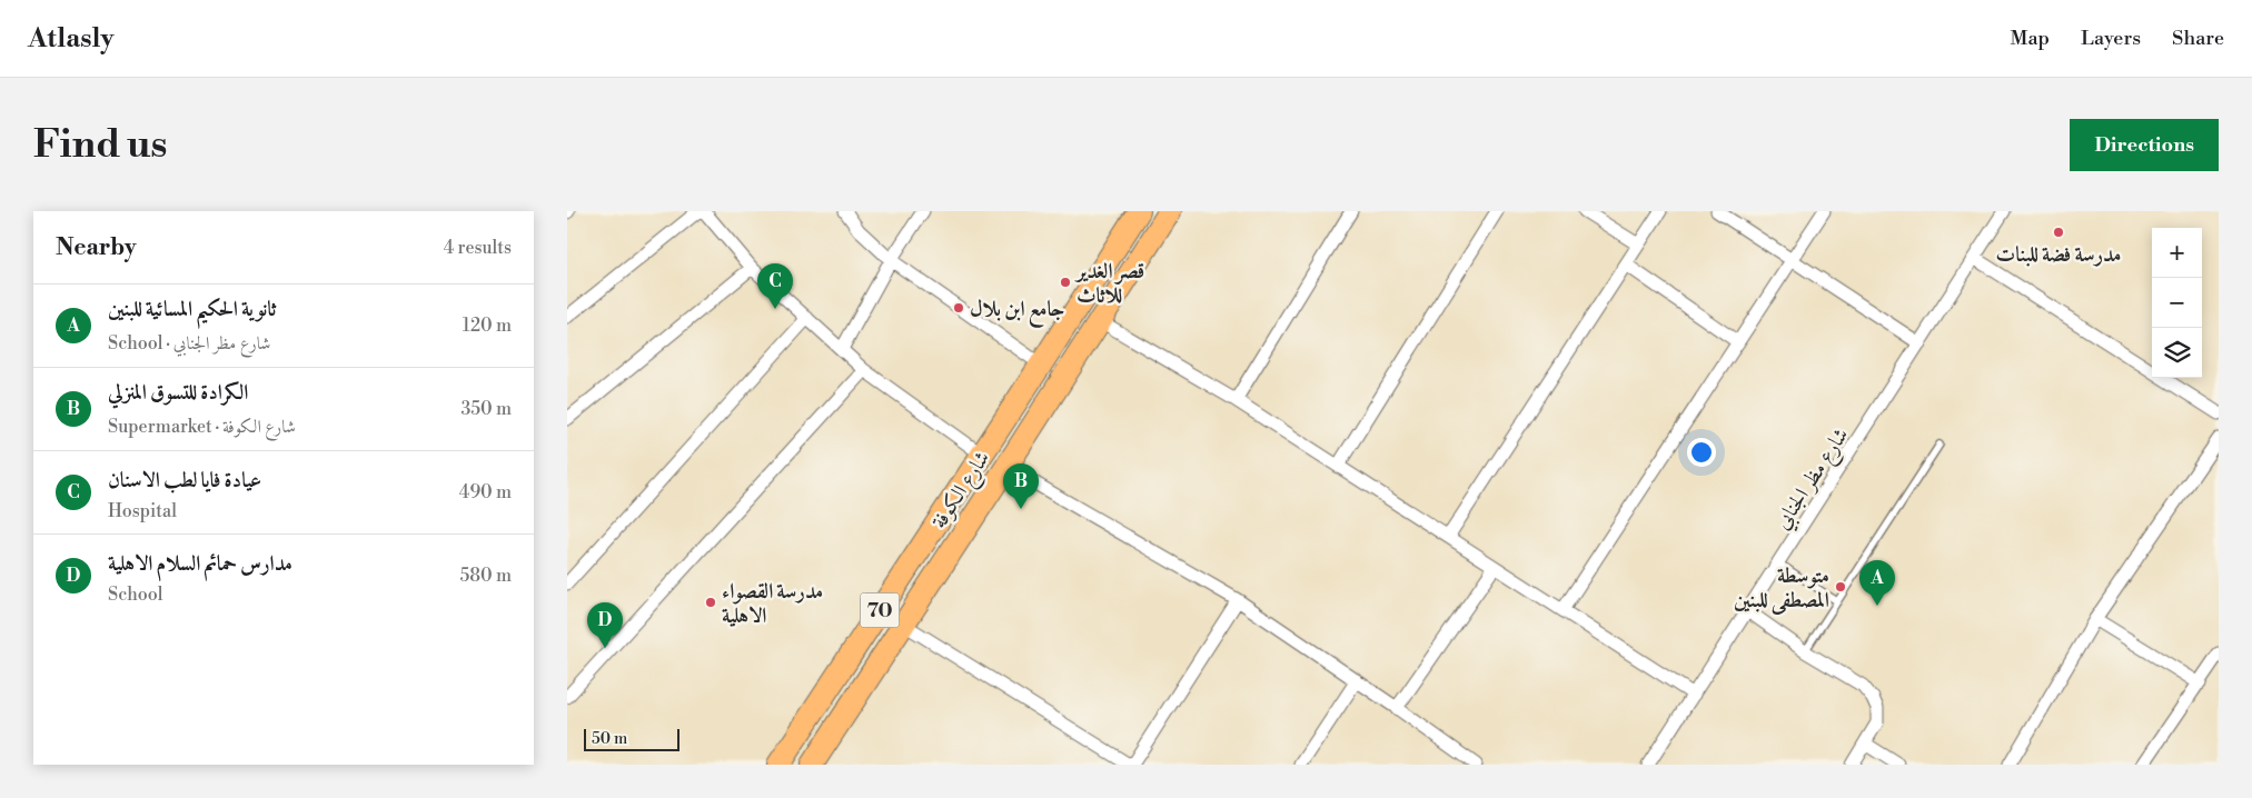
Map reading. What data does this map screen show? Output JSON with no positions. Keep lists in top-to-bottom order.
{
  "streets": {
    "highway": ["شارع الكوفة", "70"],
    "street": ["شارع مظر الجنابي"]
  },
  "places": [
    "مدرسة فضة للبنات",
    "قصر الغدير للاثاث",
    "جامع ابن بلال",
    "متوسطة المصطفى للبنين",
    "مدرسة القصواء الاهلية"
  ],
  "scale_bar": "50 m",
  "page": {
    "header": "Atlasly",
    "nav": ["Map", "Layers", "Share"],
    "buttons": "Directions",
    "title": "Find us",
    "heading": ["Nearby", "4 results"],
    "map_buttons": ["+", "−"],
    "pins": [
      "C",
      "B",
      "A",
      "D"
    ],
    "list": [
      {
        "mark": "A",
        "name": "ثانوية الحكيم المسائية للبنين",
        "note": "School · شارع مظر الجنابي",
        "value": "120 m"
      },
      {
        "mark": "B",
        "name": "الكرادة للتسوق المنزلي",
        "note": "Supermarket · شارع الكوفة",
        "value": "350 m"
      },
      {
        "mark": "C",
        "name": "عيادة فايا لطب الاسنان",
        "note": "Hospital",
        "value": "490 m"
      },
      {
        "mark": "D",
        "name": "مدارس حمائم السلام الاهلية",
        "note": "School",
        "value": "580 m"
      }
    ],
    "scale": "50 m"
  }
}
